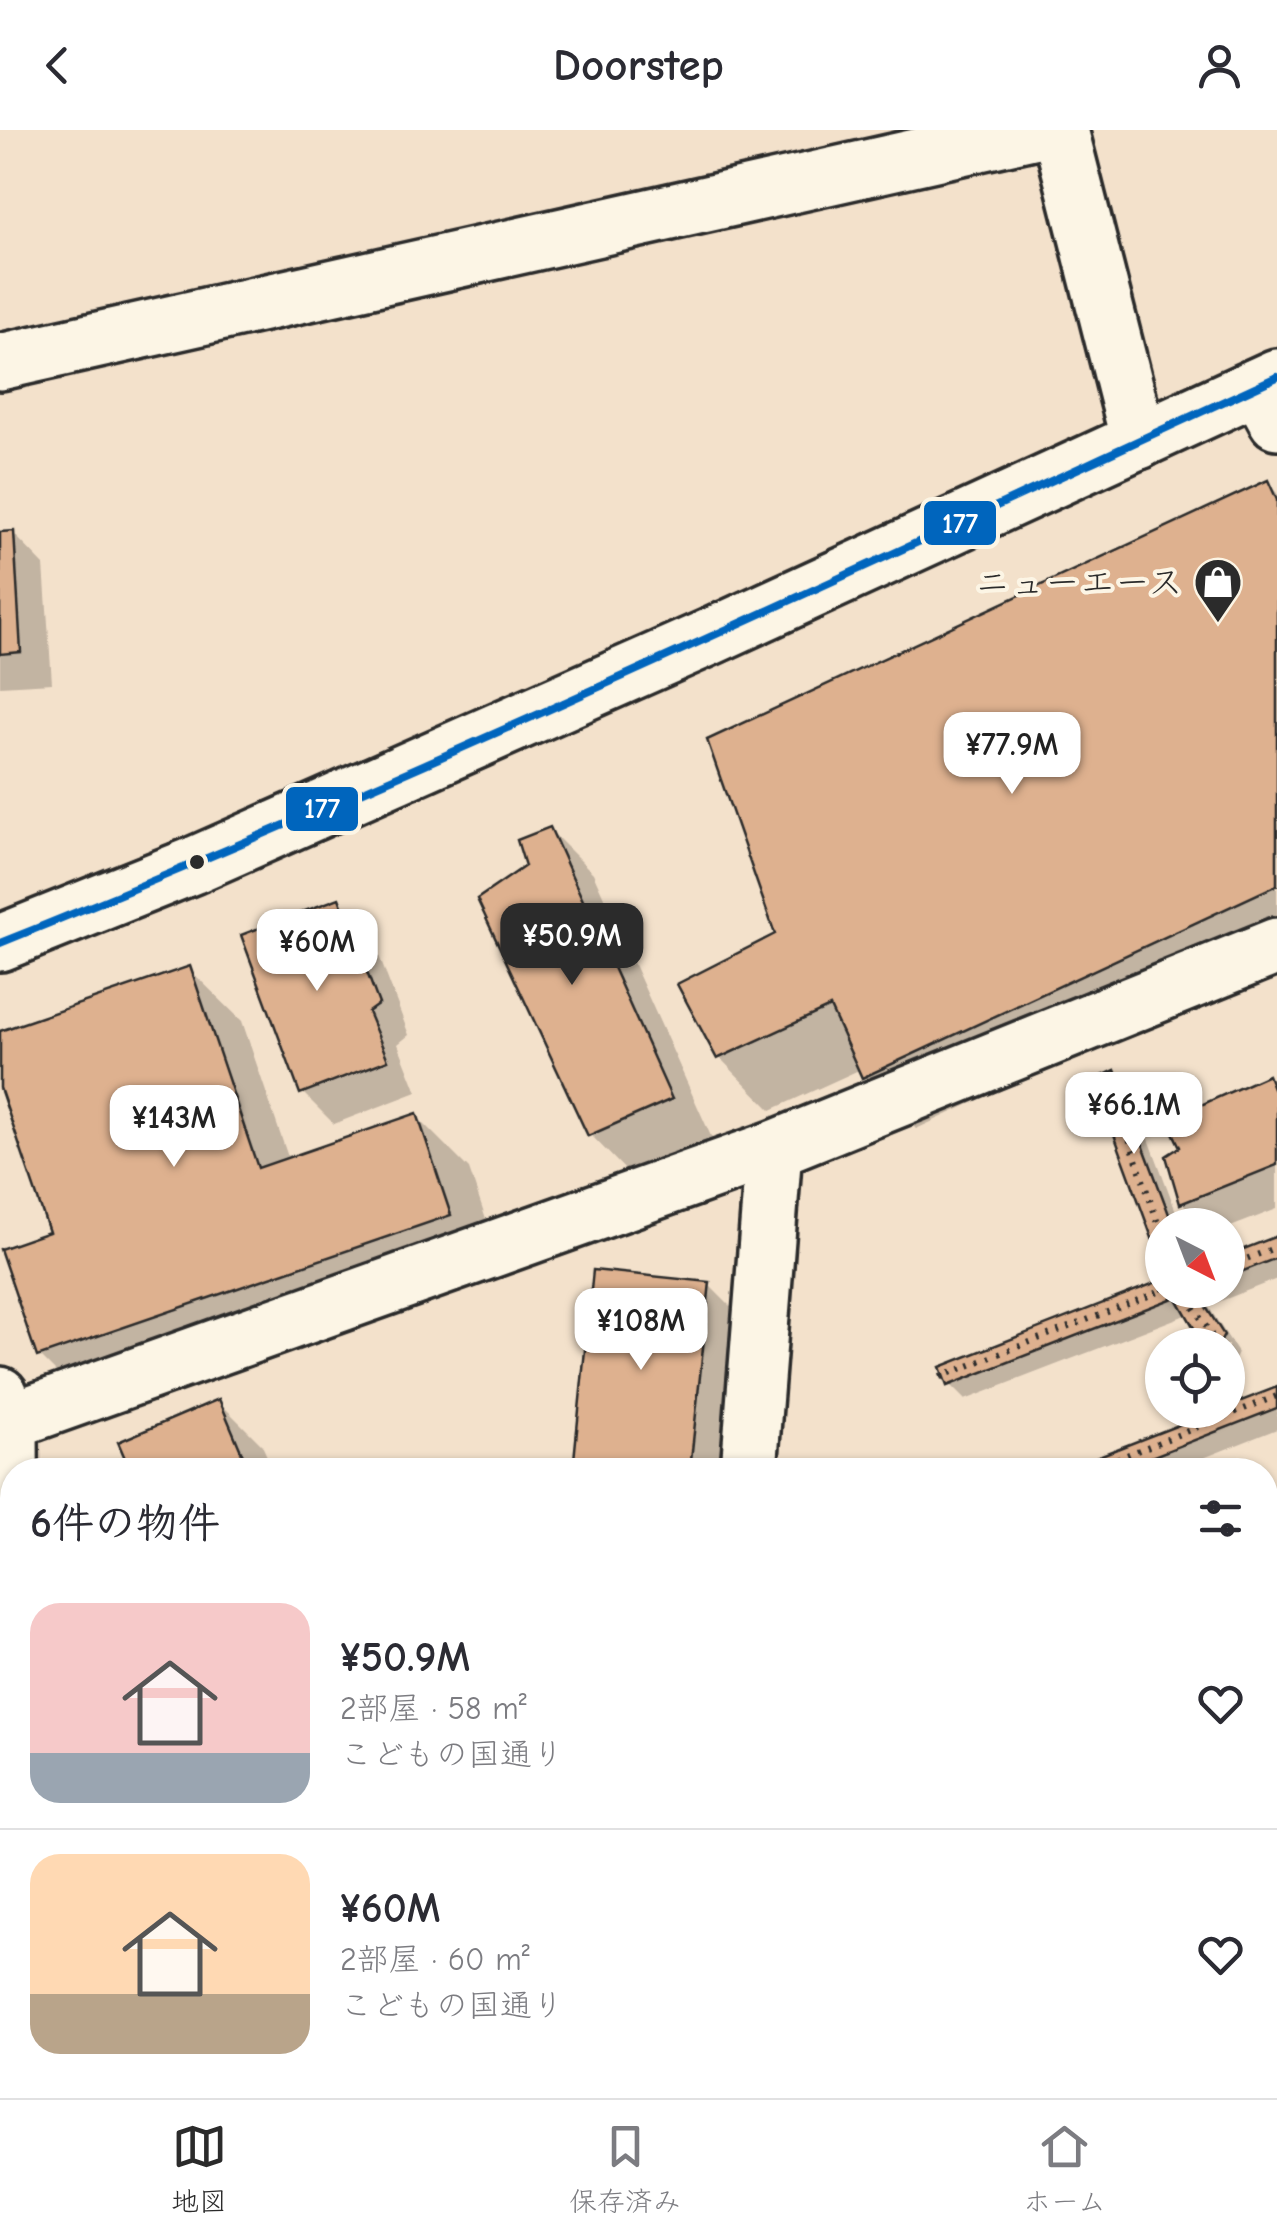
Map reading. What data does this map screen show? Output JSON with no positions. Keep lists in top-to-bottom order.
{
  "places": {
    "shop": ["ニューエース"]
  },
  "lines": ["transit line 177"],
  "north": "bottom right",
  "page": {
    "header": "Doorstep",
    "price": [
      "¥77.9M",
      "¥50.9M",
      "¥60M",
      "¥66.1M",
      "¥143M",
      "¥108M"
    ],
    "heading": "6件の物件",
    "list": [
      {
        "name": "¥50.9M",
        "note": "2部屋 · 58 m² · こどもの国通り"
      },
      {
        "name": "¥60M",
        "note": "2部屋 · 60 m² · こどもの国通り"
      }
    ],
    "tabs": ["地図", "保存済み", "ホーム"]
  }
}
